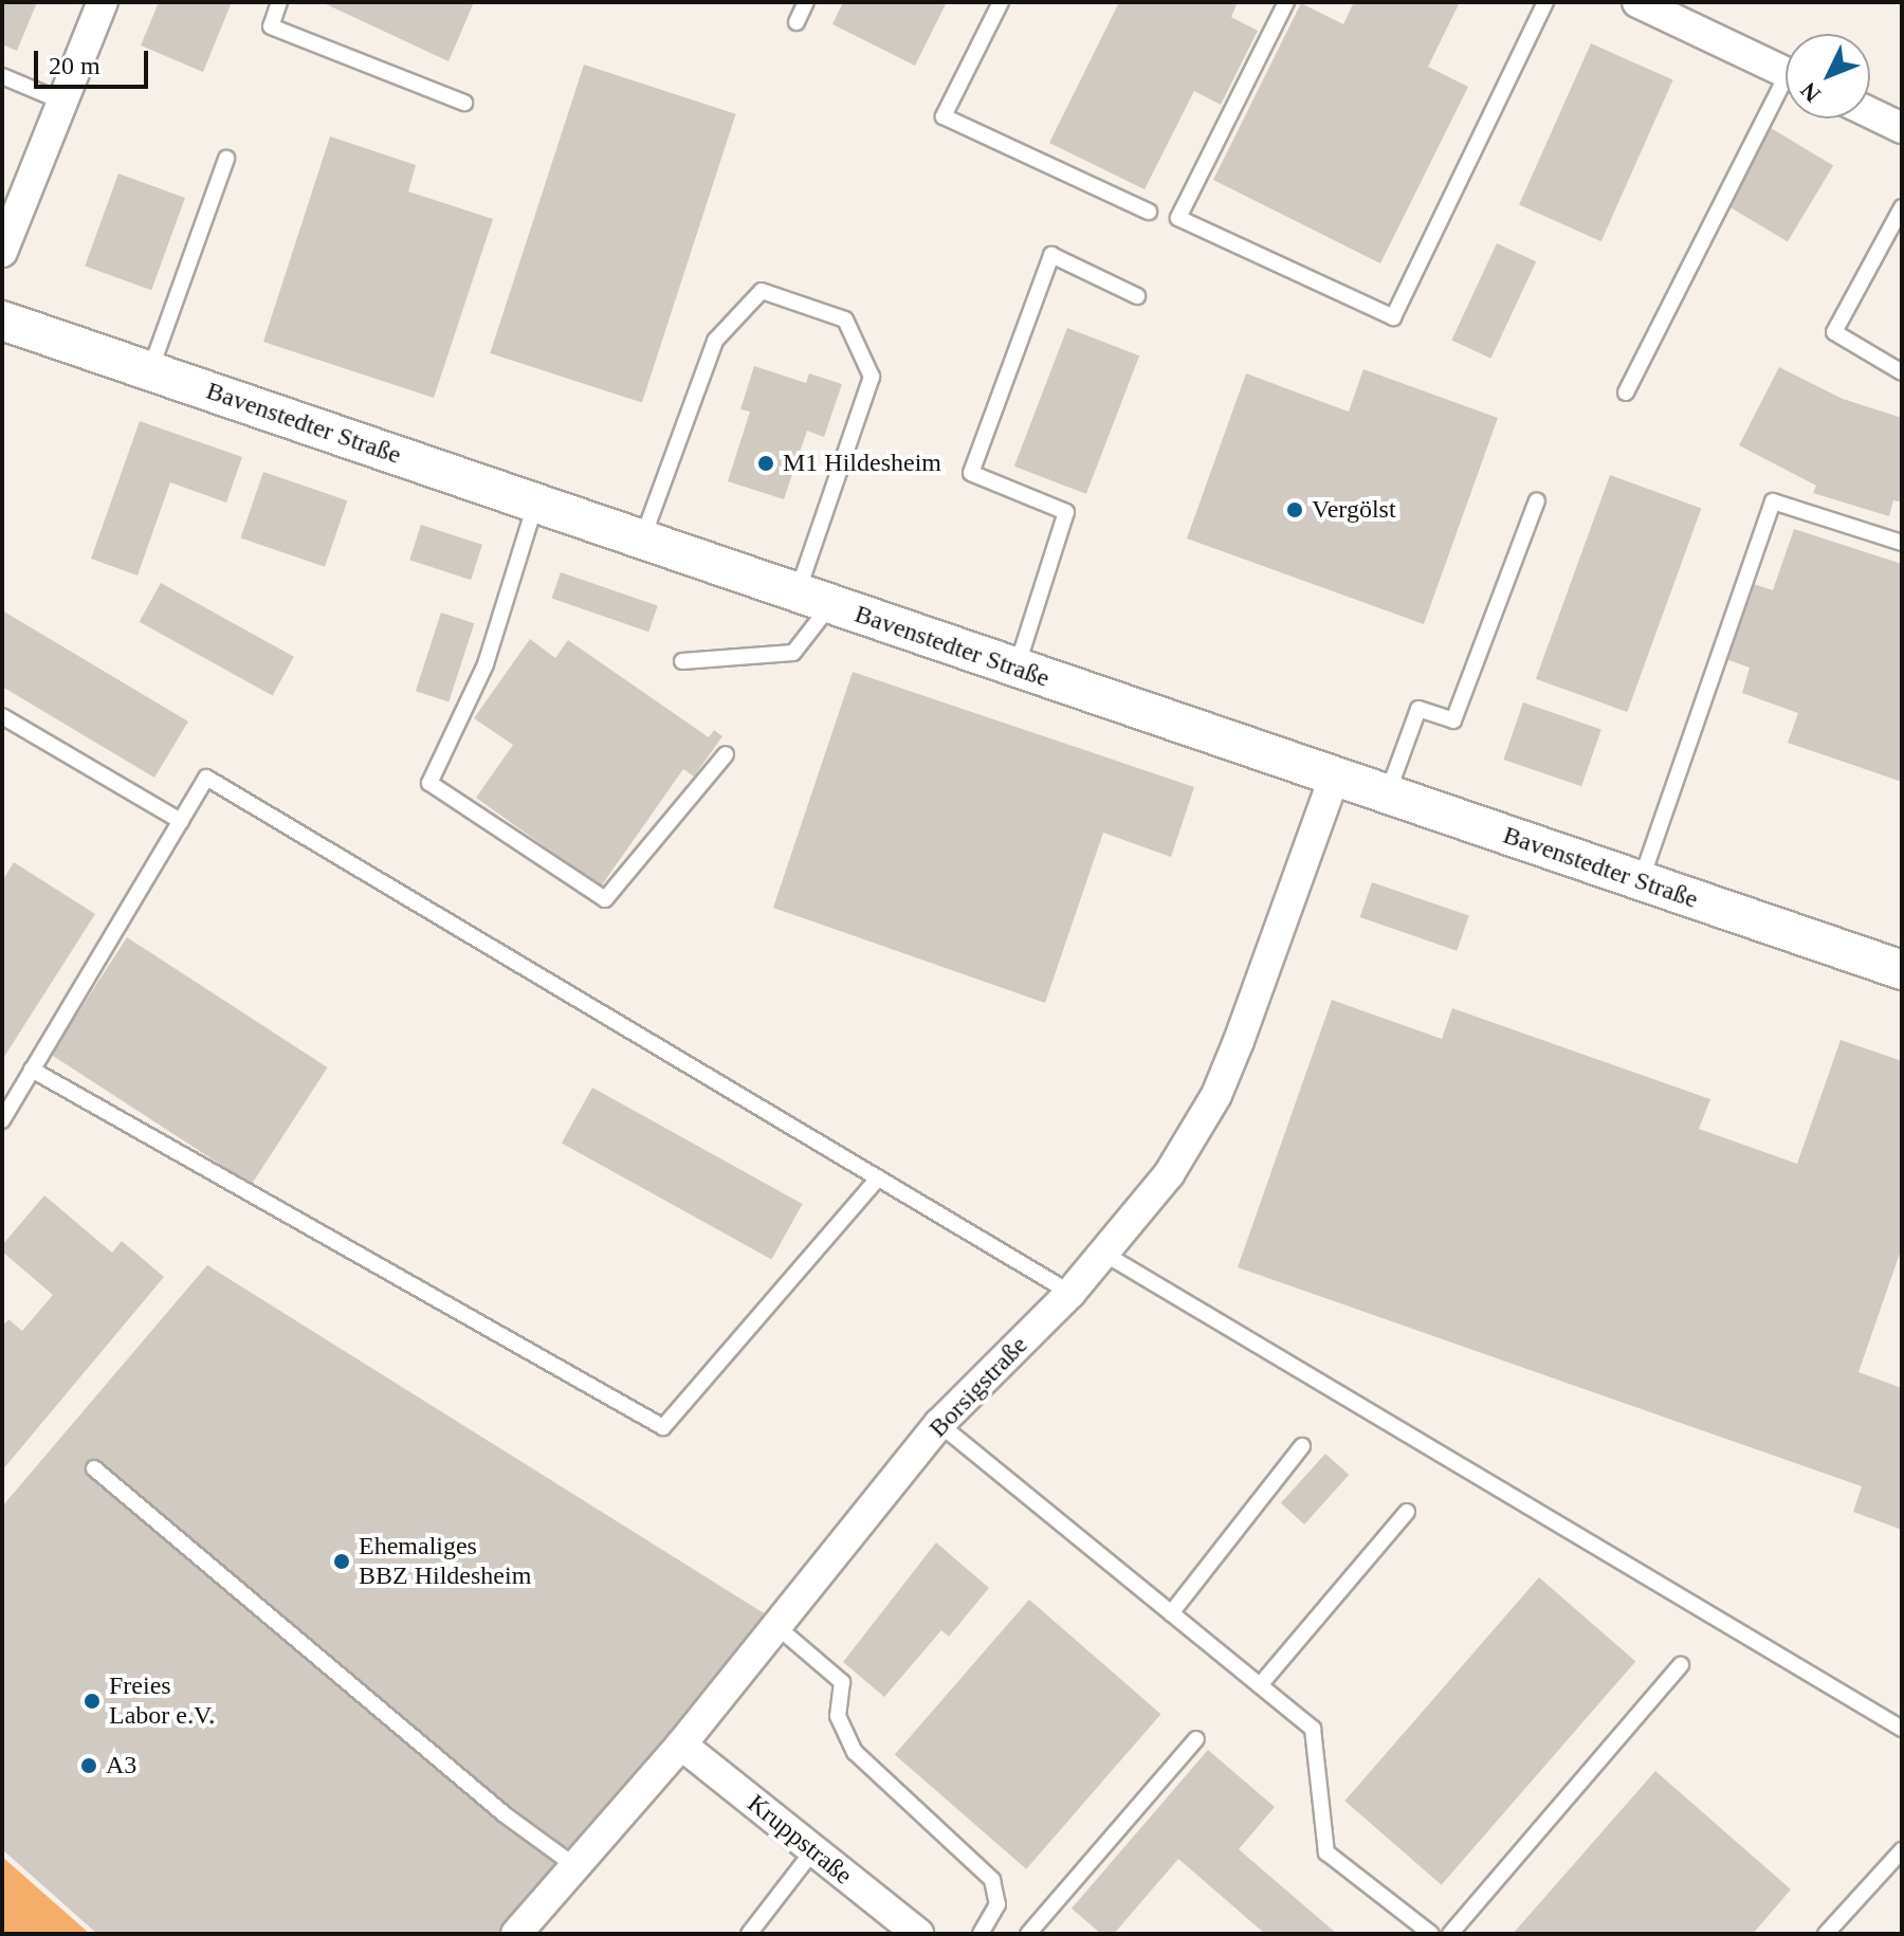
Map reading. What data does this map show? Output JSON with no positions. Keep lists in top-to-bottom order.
{
  "streets": {
    "street": ["Bavenstedter Straße", "Borsigstraße", "Kruppstraße"]
  },
  "crossings": [
    ["Bavenstedter Straße", "Borsigstraße"],
    ["Borsigstraße", "Kruppstraße"]
  ],
  "places": [
    "M1 Hildesheim",
    "Vergölst",
    "Ehemaliges BBZ Hildesheim",
    "Freies Labor e.V.",
    "A3"
  ],
  "scale_bar": "20 m",
  "north": "bottom left"
}
